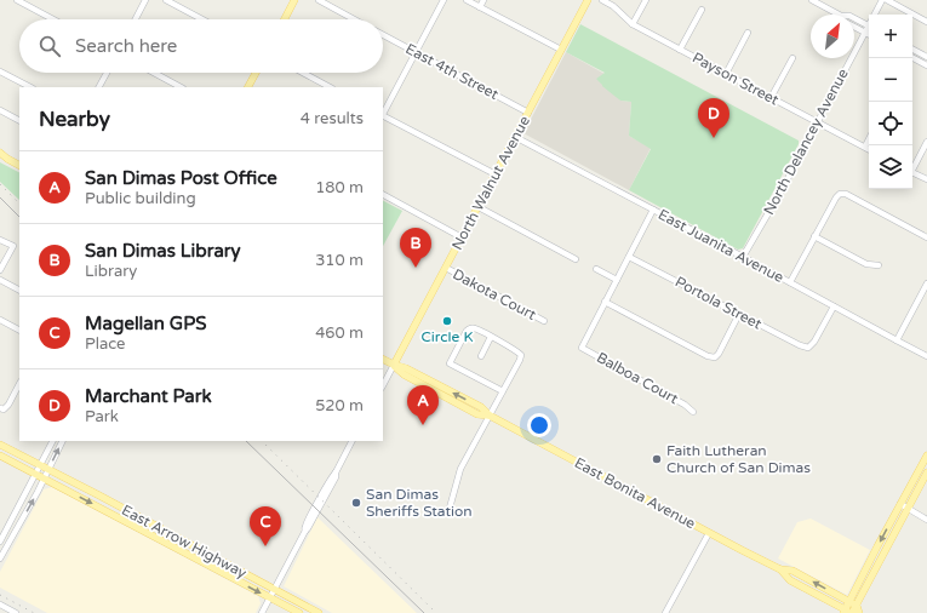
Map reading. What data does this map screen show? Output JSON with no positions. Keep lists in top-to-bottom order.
{
  "streets": {
    "main road": ["North Walnut Avenue", "East Bonita Avenue", "East Arrow Highway"],
    "street": [
      "East 4th Street",
      "Payson Street",
      "North Delancey Avenue",
      "East Juanita Avenue",
      "Dakota Court",
      "Portola Street",
      "Balboa Court"
    ]
  },
  "crossings": [
    ["East 4th Street", "North Walnut Avenue"],
    ["Payson Street", "North Delancey Avenue"],
    ["North Delancey Avenue", "East Juanita Avenue"],
    ["North Walnut Avenue", "East Juanita Avenue"],
    ["North Walnut Avenue", "Dakota Court"],
    ["North Walnut Avenue", "East Bonita Avenue"],
    ["East Juanita Avenue", "Portola Street"]
  ],
  "places": ["Circle K", "Faith Lutheran Church of San Dimas", "San Dimas Sheriffs Station"],
  "north": "top right",
  "page": {
    "map_buttons": ["+", "−"],
    "search": "Search here",
    "heading": ["Nearby", "4 results"],
    "pins": [
      "D",
      "B",
      "A",
      "C"
    ],
    "list": [
      {
        "mark": "A",
        "name": "San Dimas Post Office",
        "note": "Public building",
        "value": "180 m"
      },
      {
        "mark": "B",
        "name": "San Dimas Library",
        "note": "Library",
        "value": "310 m"
      },
      {
        "mark": "C",
        "name": "Magellan GPS",
        "note": "Place",
        "value": "460 m"
      },
      {
        "mark": "D",
        "name": "Marchant Park",
        "note": "Park",
        "value": "520 m"
      }
    ]
  }
}
